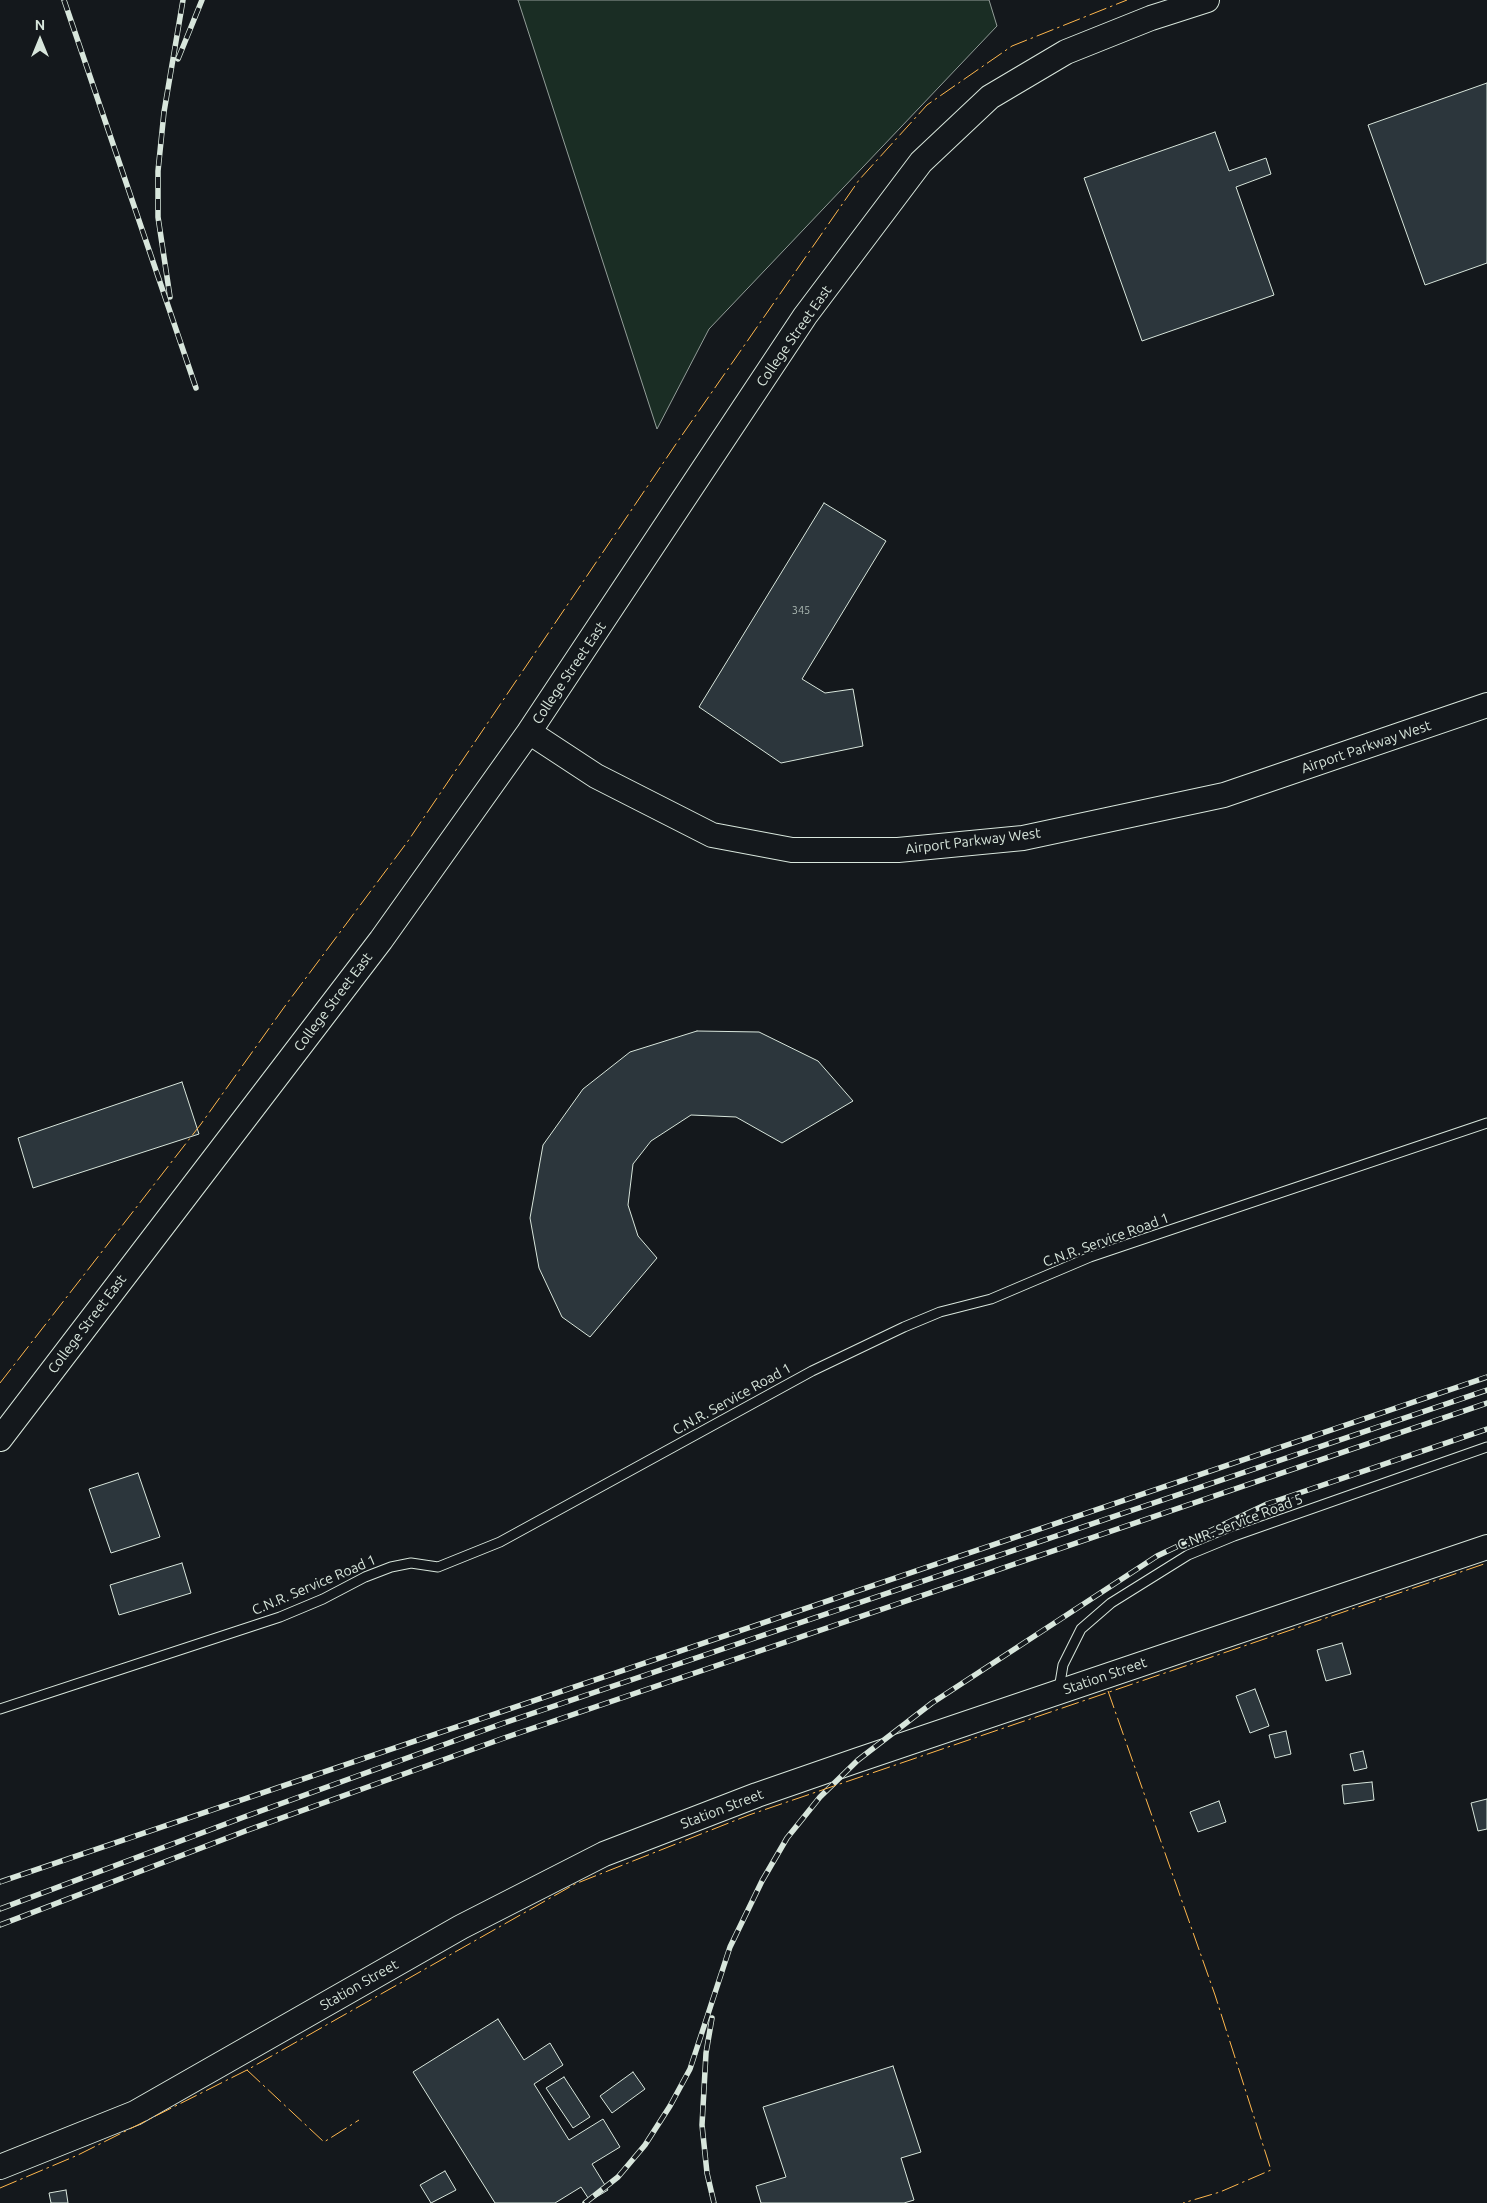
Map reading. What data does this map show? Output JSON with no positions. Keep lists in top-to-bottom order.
{
  "streets": {
    "street": ["College Street East", "Airport Parkway West", "Station Street"],
    "lane": ["C.N.R. Service Road 1", "C.N.R. Service Road 5"]
  },
  "crossings": [
    ["College Street East", "Airport Parkway West"],
    ["C.N.R. Service Road 5", "Station Street"]
  ],
  "house_numbers": ["345"],
  "north": "top"
}
